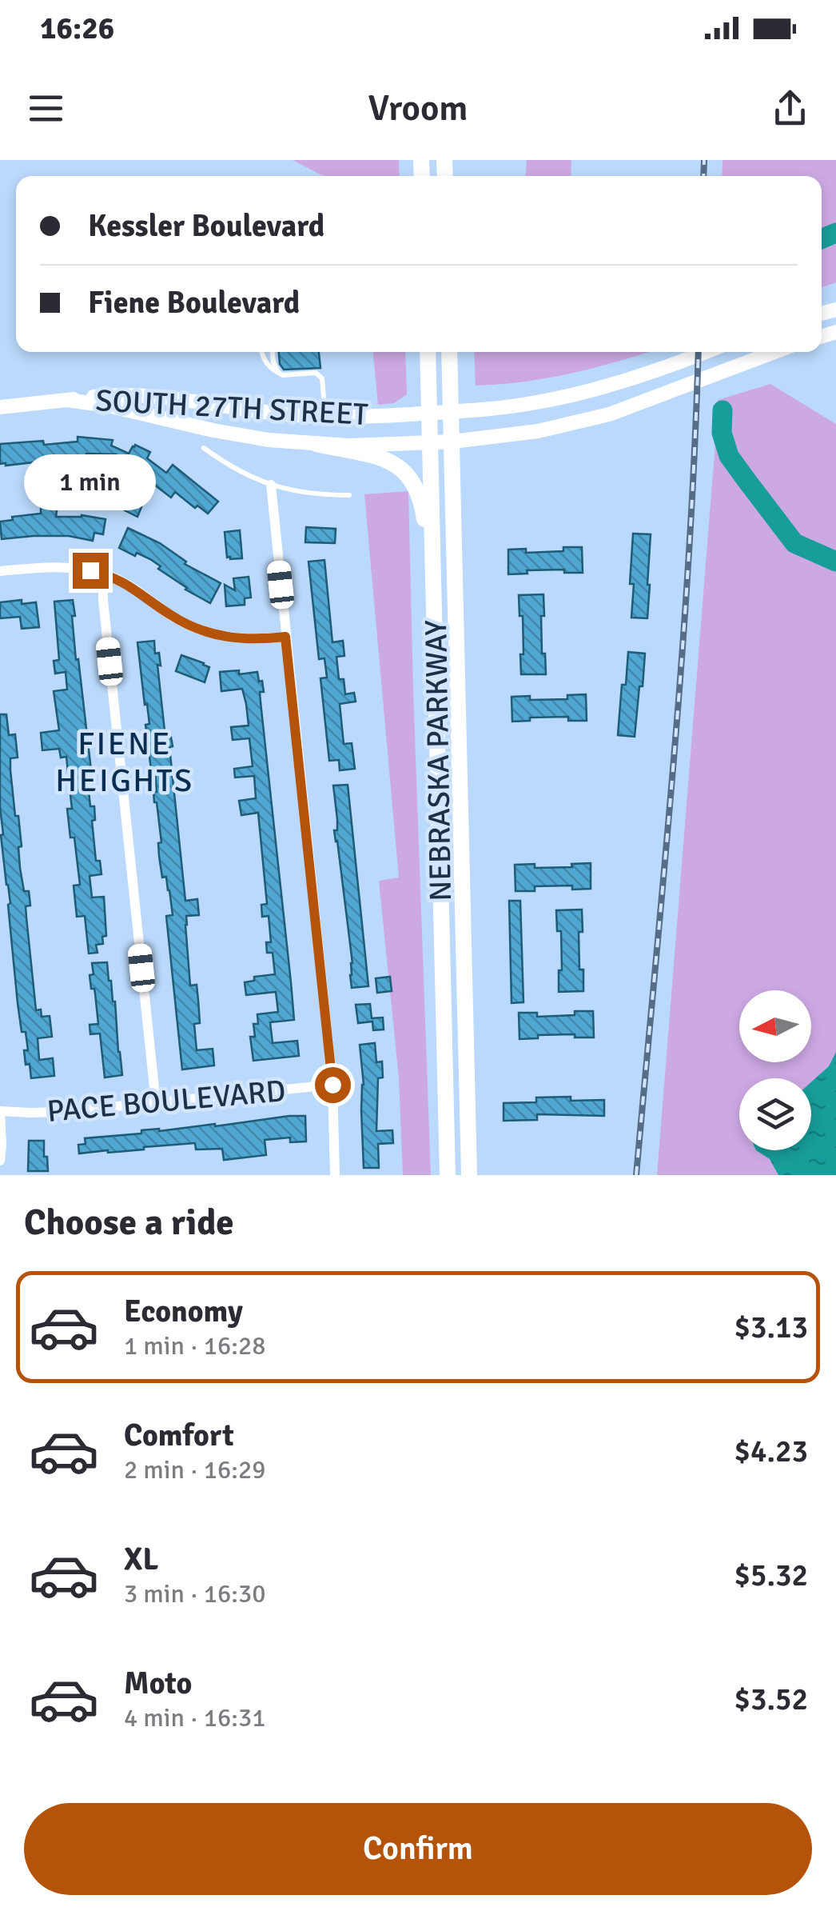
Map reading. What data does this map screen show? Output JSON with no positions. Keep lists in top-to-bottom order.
{
  "streets": {
    "main road": ["SOUTH 27TH STREET", "NEBRASKA PARKWAY"],
    "street": ["PACE BOULEVARD"]
  },
  "crossings": [
    ["SOUTH 27TH STREET", "NEBRASKA PARKWAY"]
  ],
  "districts": ["FIENE HEIGHTS"],
  "north": "left",
  "page": {
    "status": "16:26",
    "header": "Vroom",
    "banner": ["Kessler Boulevard", "Fiene Boulevard"],
    "bubble": "1 min",
    "heading": "Choose a ride",
    "list": [
      {
        "name": "Economy",
        "note": "1 min · 16:28",
        "value": "$3.13"
      },
      {
        "name": "Comfort",
        "note": "2 min · 16:29",
        "value": "$4.23"
      },
      {
        "name": "XL",
        "note": "3 min · 16:30",
        "value": "$5.32"
      },
      {
        "name": "Moto",
        "note": "4 min · 16:31",
        "value": "$3.52"
      }
    ],
    "buttons": "Confirm"
  }
}
